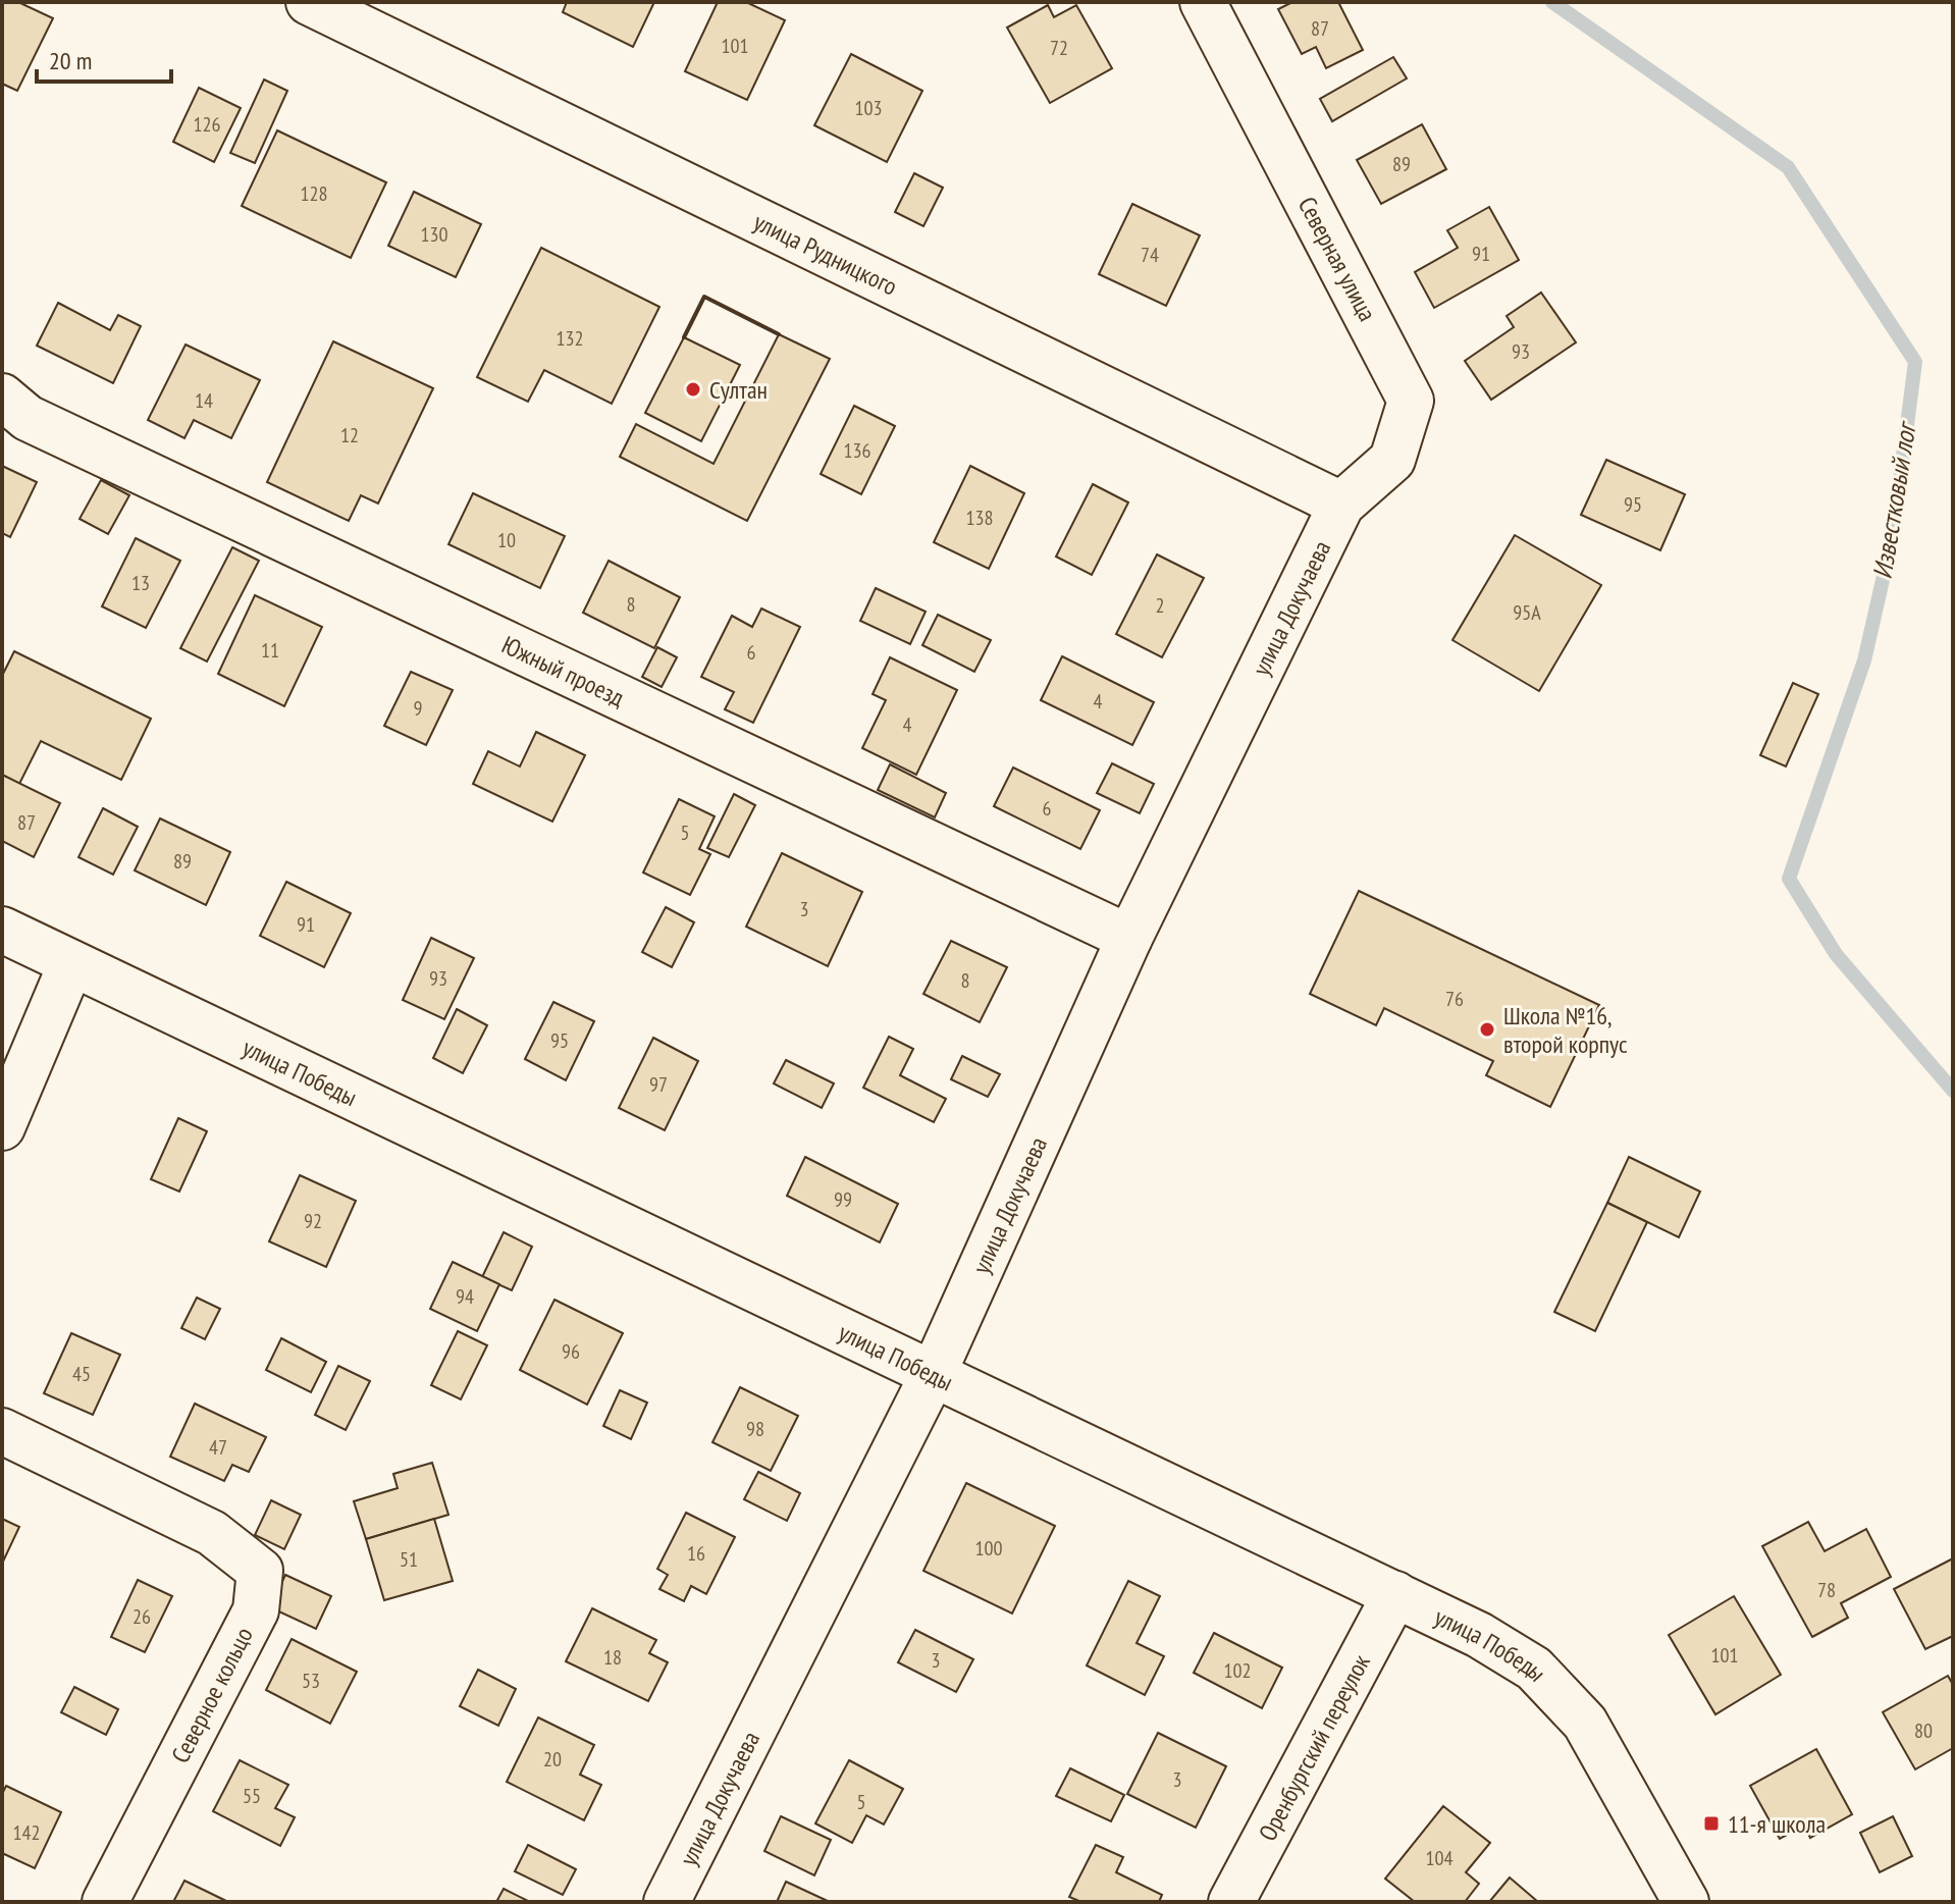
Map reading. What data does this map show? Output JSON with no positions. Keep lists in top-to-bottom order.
{
  "streets": {
    "street": [
      "улица Рудницкого",
      "Северная улица",
      "улица Докучаева",
      "Южный проезд",
      "улица Победы",
      "Северное кольцо",
      "Оренбургский переулок"
    ]
  },
  "crossings": [
    ["улица Рудницкого", "Северная улица"],
    ["улица Рудницкого", "улица Докучаева"],
    ["Северная улица", "улица Докучаева"],
    ["улица Докучаева", "Южный проезд"],
    ["улица Докучаева", "улица Победы"],
    ["улица Победы", "Оренбургский переулок"]
  ],
  "water": ["Известковый лог"],
  "places": {
    "other": ["Султан", "Школа №16, второй корпус"],
    "transit": ["11-я школа"]
  },
  "house_numbers": [
    "87",
    "101",
    "72",
    "103",
    "126",
    "89",
    "128",
    "130",
    "91",
    "74",
    "132",
    "93",
    "14",
    "12",
    "136",
    "95",
    "138",
    "10",
    "13",
    "8",
    "2",
    "95А",
    "11",
    "6",
    "4",
    "9",
    "4",
    "6",
    "87",
    "5",
    "89",
    "3",
    "91",
    "93",
    "8",
    "76",
    "95",
    "97",
    "99",
    "92",
    "94",
    "96",
    "45",
    "98",
    "47",
    "100",
    "16",
    "51",
    "78",
    "26",
    "101",
    "18",
    "3",
    "102",
    "53",
    "80",
    "20",
    "3",
    "55",
    "5",
    "142",
    "104"
  ],
  "scale_bar": "20 m"
}
